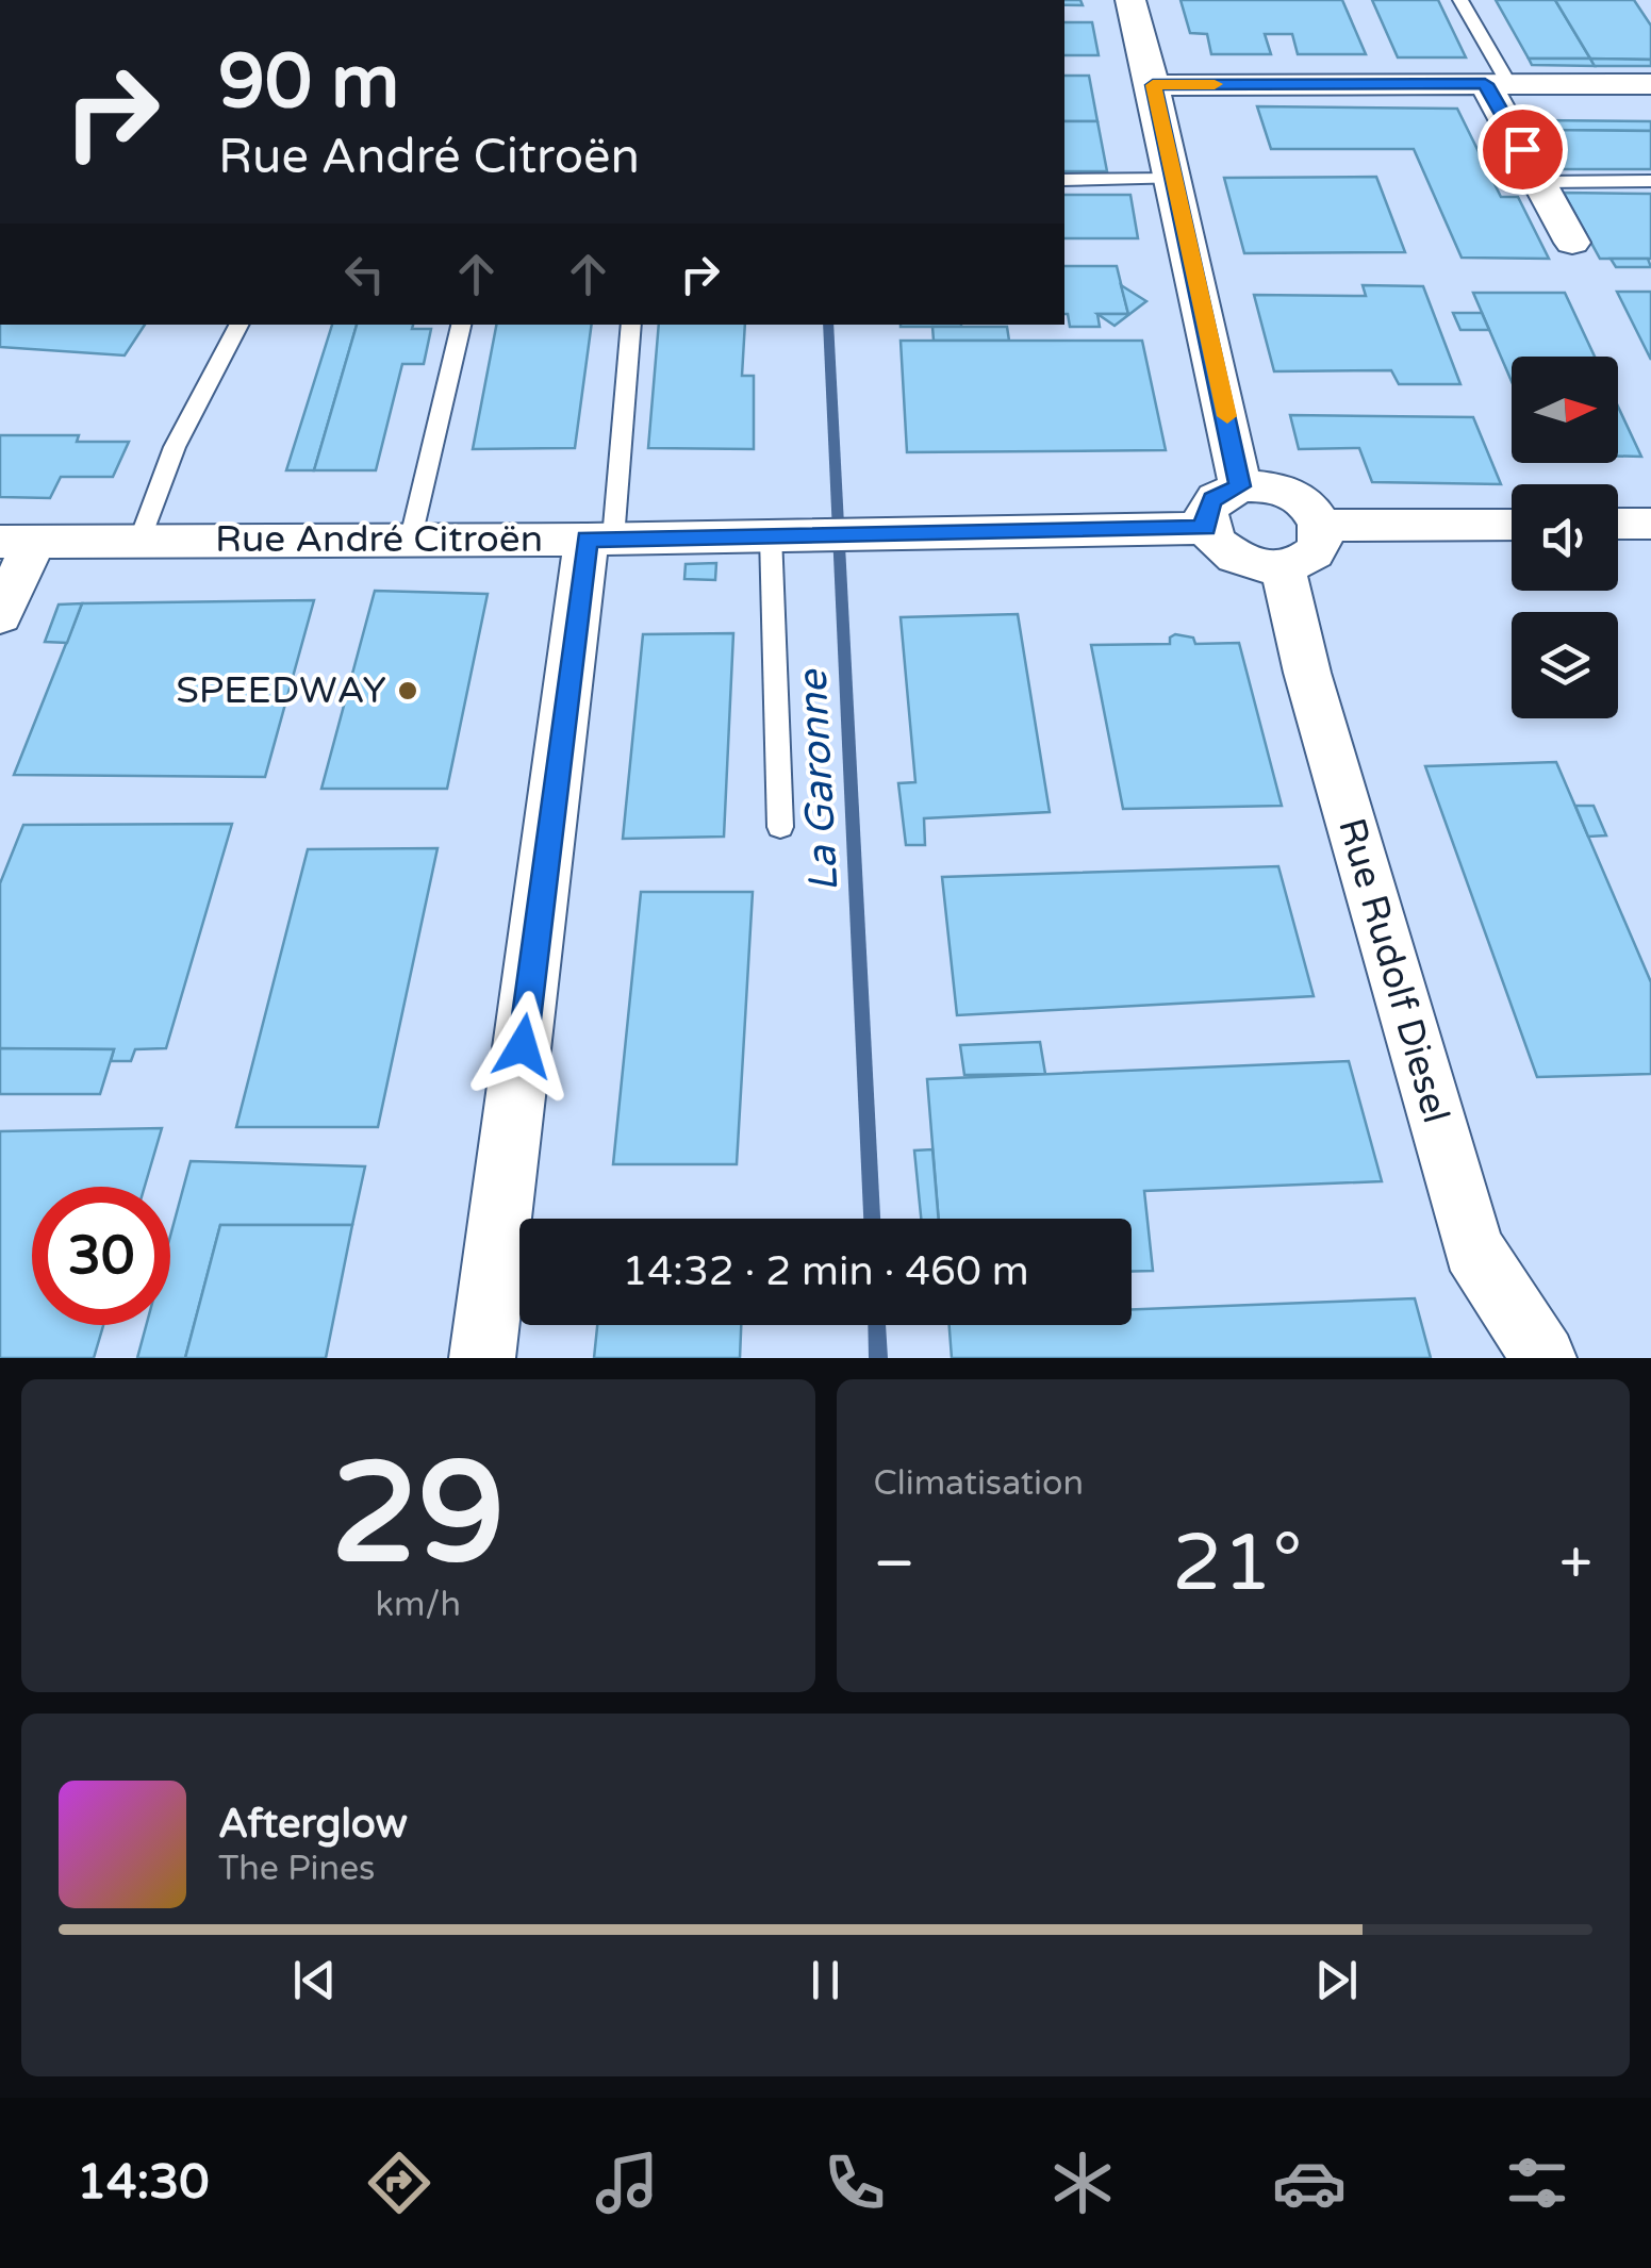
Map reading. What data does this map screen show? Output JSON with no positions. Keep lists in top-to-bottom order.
{
  "streets": {
    "street": ["Rue André Citroën", "Rue Rudolf Diesel"]
  },
  "crossings": [
    ["Rue André Citroën", "Rue Rudolf Diesel"]
  ],
  "water": ["La Garonne"],
  "places": ["SPEEDWAY"],
  "north": "right",
  "page": {
    "turn": ["90 m", "Rue André Citroën"],
    "limit": "30",
    "trip": "14:32 · 2 min · 460 m",
    "tile": [
      ["29", "km/h"],
      "Climatisation"
    ],
    "heat": ["−", "21°", "+"],
    "song": ["Afterglow", "The Pines"],
    "tabs": "14:30"
  }
}
